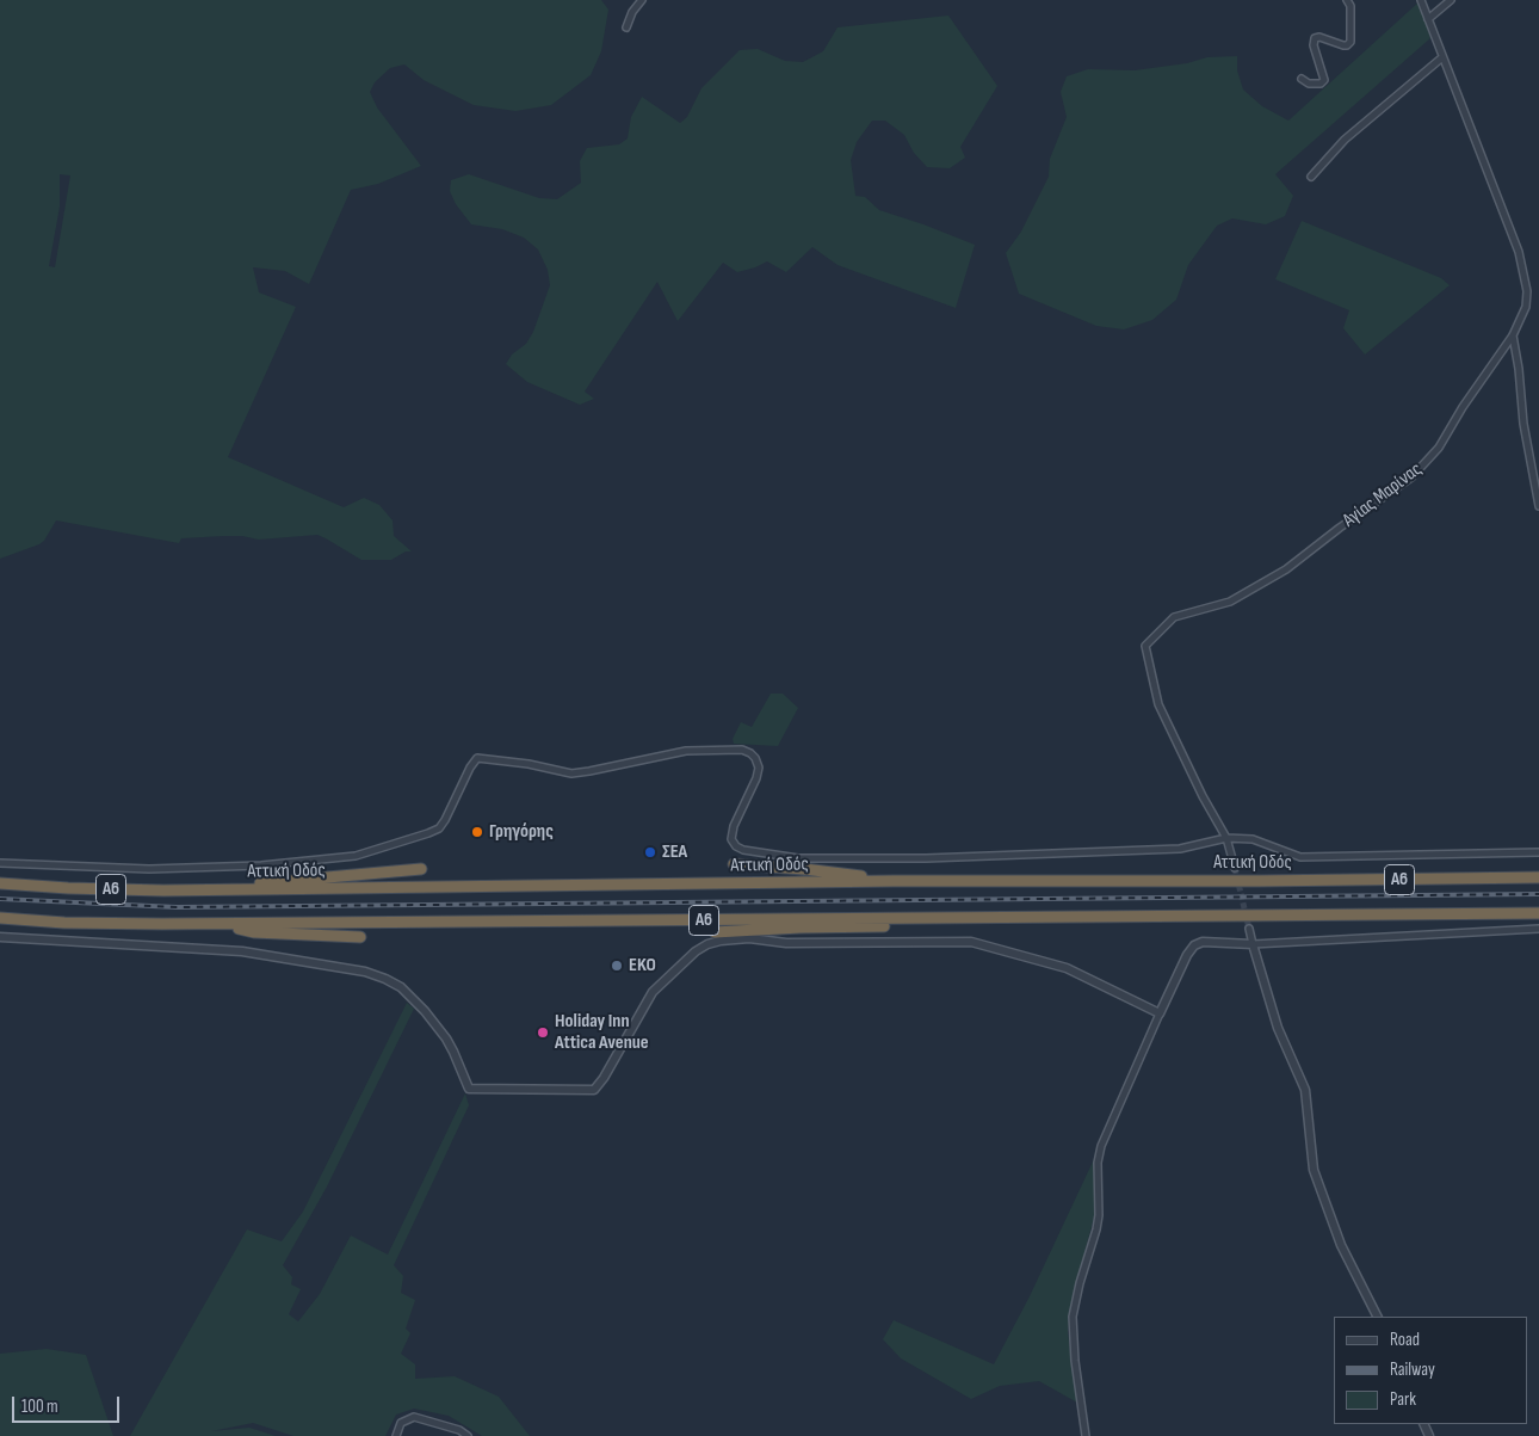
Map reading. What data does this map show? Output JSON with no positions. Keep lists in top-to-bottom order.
{
  "streets": {
    "highway": ["Αττική Οδός", "Α6"],
    "street": ["Αγίας Μαρίνας"]
  },
  "places": [
    "Γρηγόρης",
    "ΣΕΑ",
    "EKO",
    "Holiday Inn Attica Avenue"
  ],
  "legend": ["Road", "Railway", "Park"],
  "scale_bar": "100 m"
}
